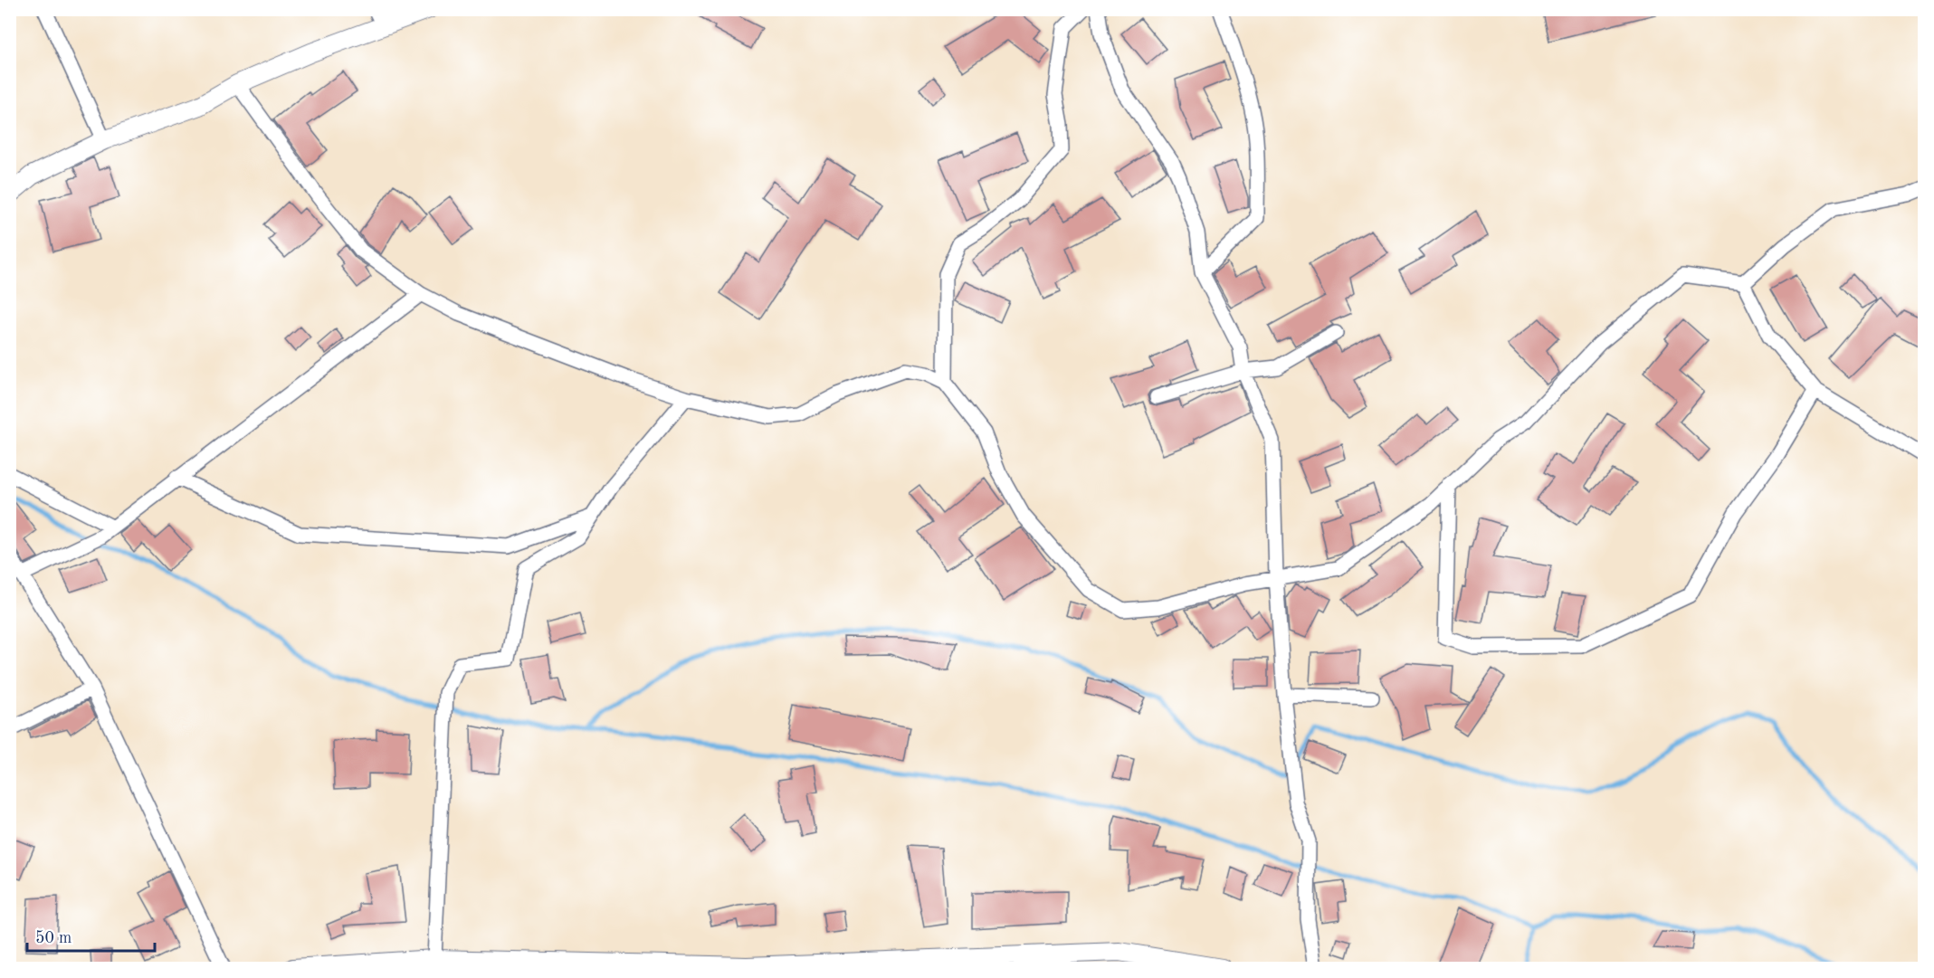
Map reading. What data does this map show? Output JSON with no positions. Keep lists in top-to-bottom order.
{
  "scale_bar": "50 m"
}
